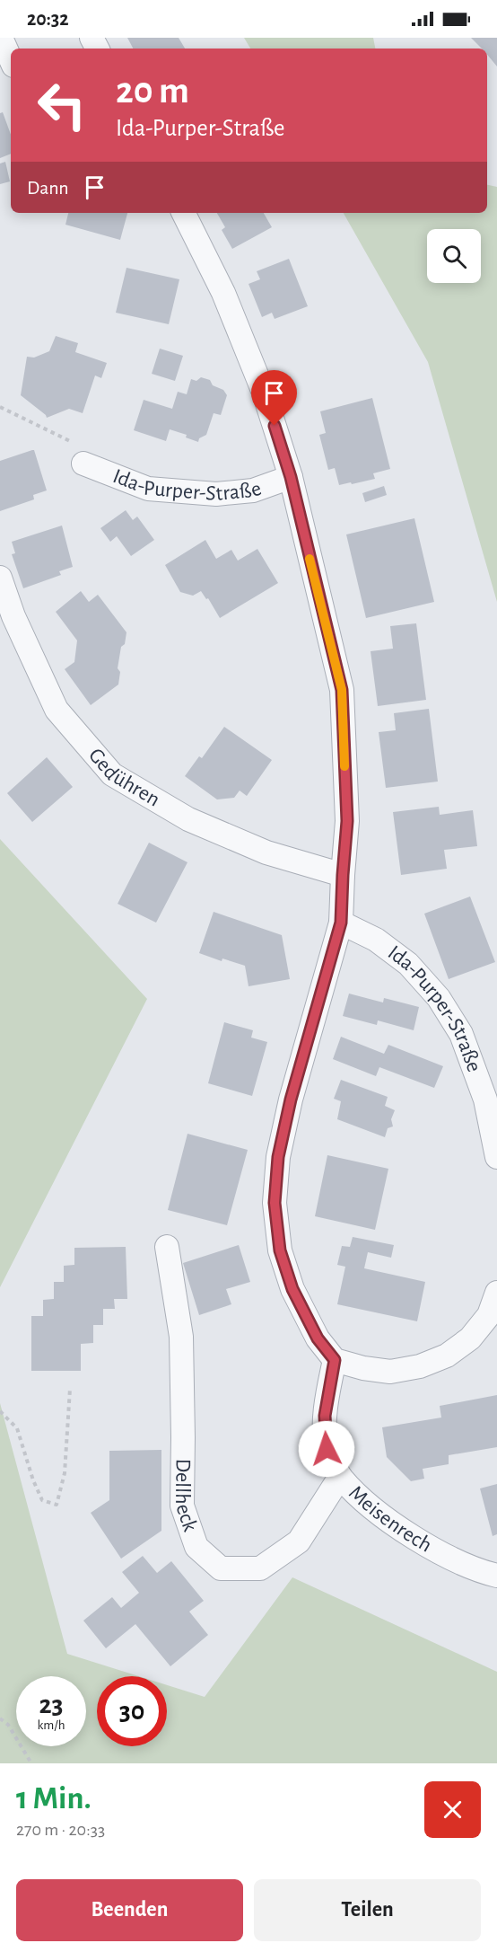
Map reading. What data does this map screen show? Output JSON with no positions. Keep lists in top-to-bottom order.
{
  "streets": {
    "street": [
      "Ida-Purper-Straße",
      "Gedühren",
      "Dellheck",
      "Meisenrech"
    ]
  },
  "crossings": [
    ["Ida-Purper-Straße", "Gedühren"],
    ["Ida-Purper-Straße", "Meisenrech"],
    ["Dellheck", "Meisenrech"]
  ],
  "page": {
    "status": "20:32",
    "turn": ["20 m", "Ida-Purper-Straße"],
    "then": "Dann",
    "speed": "23 km/h",
    "limit": "30",
    "heading": ["1 Min.", "270 m · 20:33"],
    "buttons": ["Beenden", "Teilen"]
  }
}
